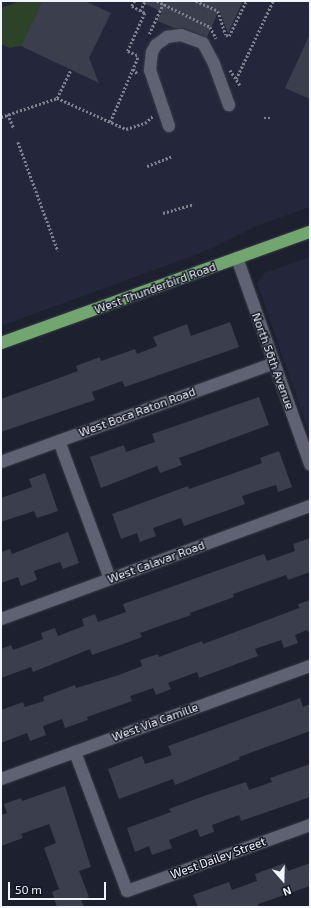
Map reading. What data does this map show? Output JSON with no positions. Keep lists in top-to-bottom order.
{
  "streets": {
    "main road": ["West Thunderbird Road"],
    "street": [
      "North 56th Avenue",
      "West Boca Raton Road",
      "West Calavar Road",
      "West Via Camille",
      "West Dailey Street"
    ]
  },
  "crossings": [
    ["West Thunderbird Road", "North 56th Avenue"],
    ["North 56th Avenue", "West Boca Raton Road"],
    ["West Via Camille", "West Dailey Street"]
  ],
  "scale_bar": "50 m",
  "north": "bottom"
}
